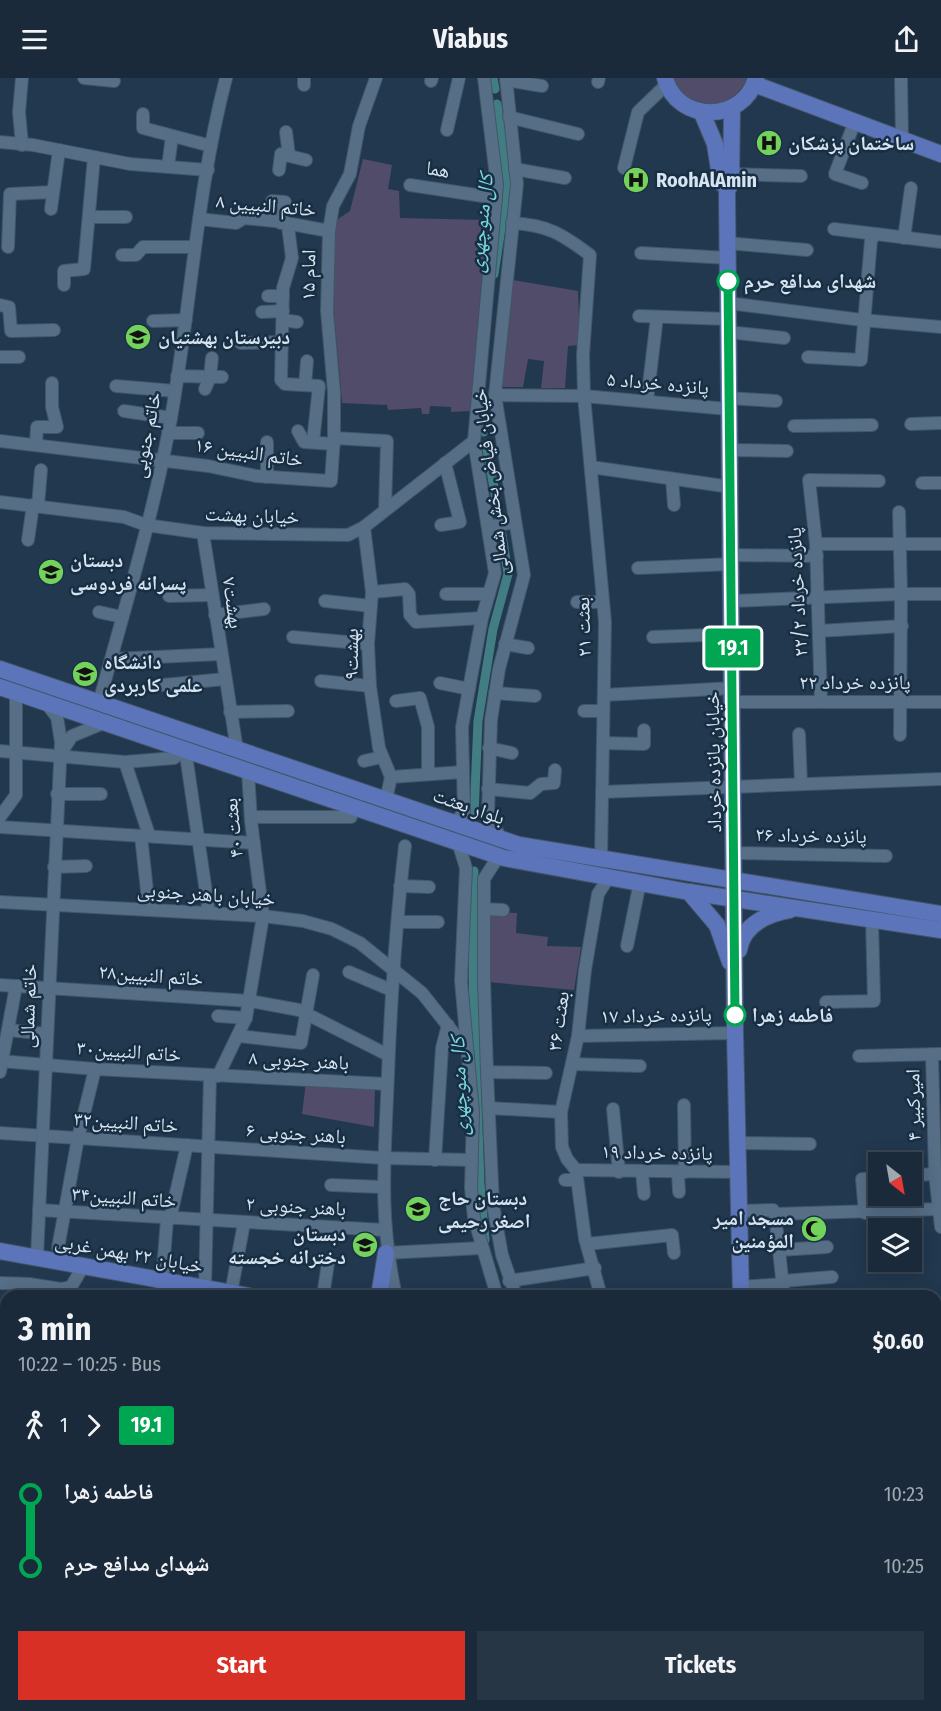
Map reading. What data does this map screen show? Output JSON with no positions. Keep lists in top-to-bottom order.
{
  "streets": {
    "main road": ["خیابان پانزده خرداد", "بلوار بعثت", "خیابان ۲۲ بهمن غربی"],
    "street": [
      "هما",
      "خاتم النبیین ۸",
      "امام ۱۵",
      "پانزده خرداد ۵",
      "خاتم جنوبی",
      "خاتم النبیین ۱۶",
      "خیابان فیاض بخش شمالی",
      "خیابان بهشت",
      "پانزده خرداد ۲۲/۲",
      "بهشت۷",
      "بعثت ۲۱",
      "بهشت۹",
      "پانزده خرداد ۲۲",
      "بعثت ۴۰",
      "پانزده خرداد ۲۶",
      "خیابان باهنر جنوبی",
      "خاتم النبیین۲۸",
      "خاتم شمالی",
      "پانزده خرداد ۱۷",
      "بعثت ۳۶",
      "خاتم النبیین۳۰",
      "باهنر جنوبی ۸",
      "امیرکبیر ۴",
      "خاتم النبیین۳۲",
      "باهنر جنوبی ۶",
      "پانزده خرداد ۱۹",
      "خاتم النبیین۳۴",
      "باهنر جنوبی ۲"
    ]
  },
  "crossings": [
    ["هما", "خیابان فیاض بخش شمالی"],
    ["خاتم النبیین ۸", "امام ۱۵"],
    ["خاتم النبیین ۸", "خاتم جنوبی"],
    ["امام ۱۵", "خاتم النبیین ۱۶"],
    ["پانزده خرداد ۵", "خیابان فیاض بخش شمالی"],
    ["پانزده خرداد ۵", "بعثت ۲۱"],
    ["پانزده خرداد ۵", "خیابان پانزده خرداد"],
    ["خاتم جنوبی", "خاتم النبیین ۱۶"],
    ["خاتم جنوبی", "خیابان بهشت"],
    ["خاتم جنوبی", "بلوار بعثت"],
    ["خیابان فیاض بخش شمالی", "خیابان بهشت"],
    ["خیابان فیاض بخش شمالی", "بعثت ۲۱"],
    ["خیابان فیاض بخش شمالی", "بلوار بعثت"],
    ["خیابان بهشت", "بهشت۷"],
    ["خیابان بهشت", "بهشت۹"],
    ["پانزده خرداد ۲۲/۲", "پانزده خرداد ۲۲"],
    ["بهشت۷", "بلوار بعثت"],
    ["بعثت ۲۱", "پانزده خرداد ۲۲"],
    ["بعثت ۲۱", "بلوار بعثت"],
    ["پانزده خرداد ۲۲", "خیابان پانزده خرداد"],
    ["خیابان پانزده خرداد", "بلوار بعثت"],
    ["خیابان پانزده خرداد", "پانزده خرداد ۲۶"],
    ["خیابان پانزده خرداد", "پانزده خرداد ۱۷"],
    ["خیابان پانزده خرداد", "پانزده خرداد ۱۹"],
    ["بلوار بعثت", "بعثت ۴۰"],
    ["بلوار بعثت", "خاتم شمالی"],
    ["بلوار بعثت", "بعثت ۳۶"],
    ["بعثت ۴۰", "خیابان باهنر جنوبی"],
    ["بعثت ۴۰", "خاتم النبیین۲۸"],
    ["بعثت ۴۰", "خاتم النبیین۳۰"],
    ["بعثت ۴۰", "باهنر جنوبی ۸"],
    ["خیابان باهنر جنوبی", "خاتم شمالی"],
    ["خاتم النبیین۲۸", "خاتم شمالی"],
    ["خاتم شمالی", "خاتم النبیین۳۰"],
    ["خاتم شمالی", "خاتم النبیین۳۲"],
    ["خاتم شمالی", "خاتم النبیین۳۴"],
    ["خاتم شمالی", "خیابان ۲۲ بهمن غربی"],
    ["پانزده خرداد ۱۷", "بعثت ۳۶"],
    ["بعثت ۳۶", "پانزده خرداد ۱۹"],
    ["خاتم النبیین۳۰", "باهنر جنوبی ۸"],
    ["خاتم النبیین۳۲", "باهنر جنوبی ۶"],
    ["خاتم النبیین۳۴", "باهنر جنوبی ۲"]
  ],
  "water": ["کال منوچهری"],
  "places": {
    "hospital": ["ساختمان پزشکان", "RoohAlAmin"],
    "other": ["شهدای مدافع حرم", "فاطمه زهرا"],
    "school or university": [
      "دبیرستان بهشتیان",
      "دبستان پسرانه فردوسی",
      "دانشگاه علمی کاربردی",
      "دبستان حاج اصغر رحیمی",
      "دبستان دخترانه خجسته"
    ],
    "mosque": ["مسجد امیر المؤمنین"]
  },
  "lines": ["bus line 19.1"],
  "north": "bottom right",
  "page": {
    "header": "Viabus",
    "on_map": "19.1",
    "heading": ["3 min", "10:22 – 10:25 · Bus", "$0.60"],
    "legs": ["1", "19.1"],
    "list": [
      {
        "name": "فاطمه زهرا",
        "value": "10:23"
      },
      {
        "name": "شهدای مدافع حرم",
        "value": "10:25"
      }
    ],
    "buttons": ["Start", "Tickets"]
  }
}
